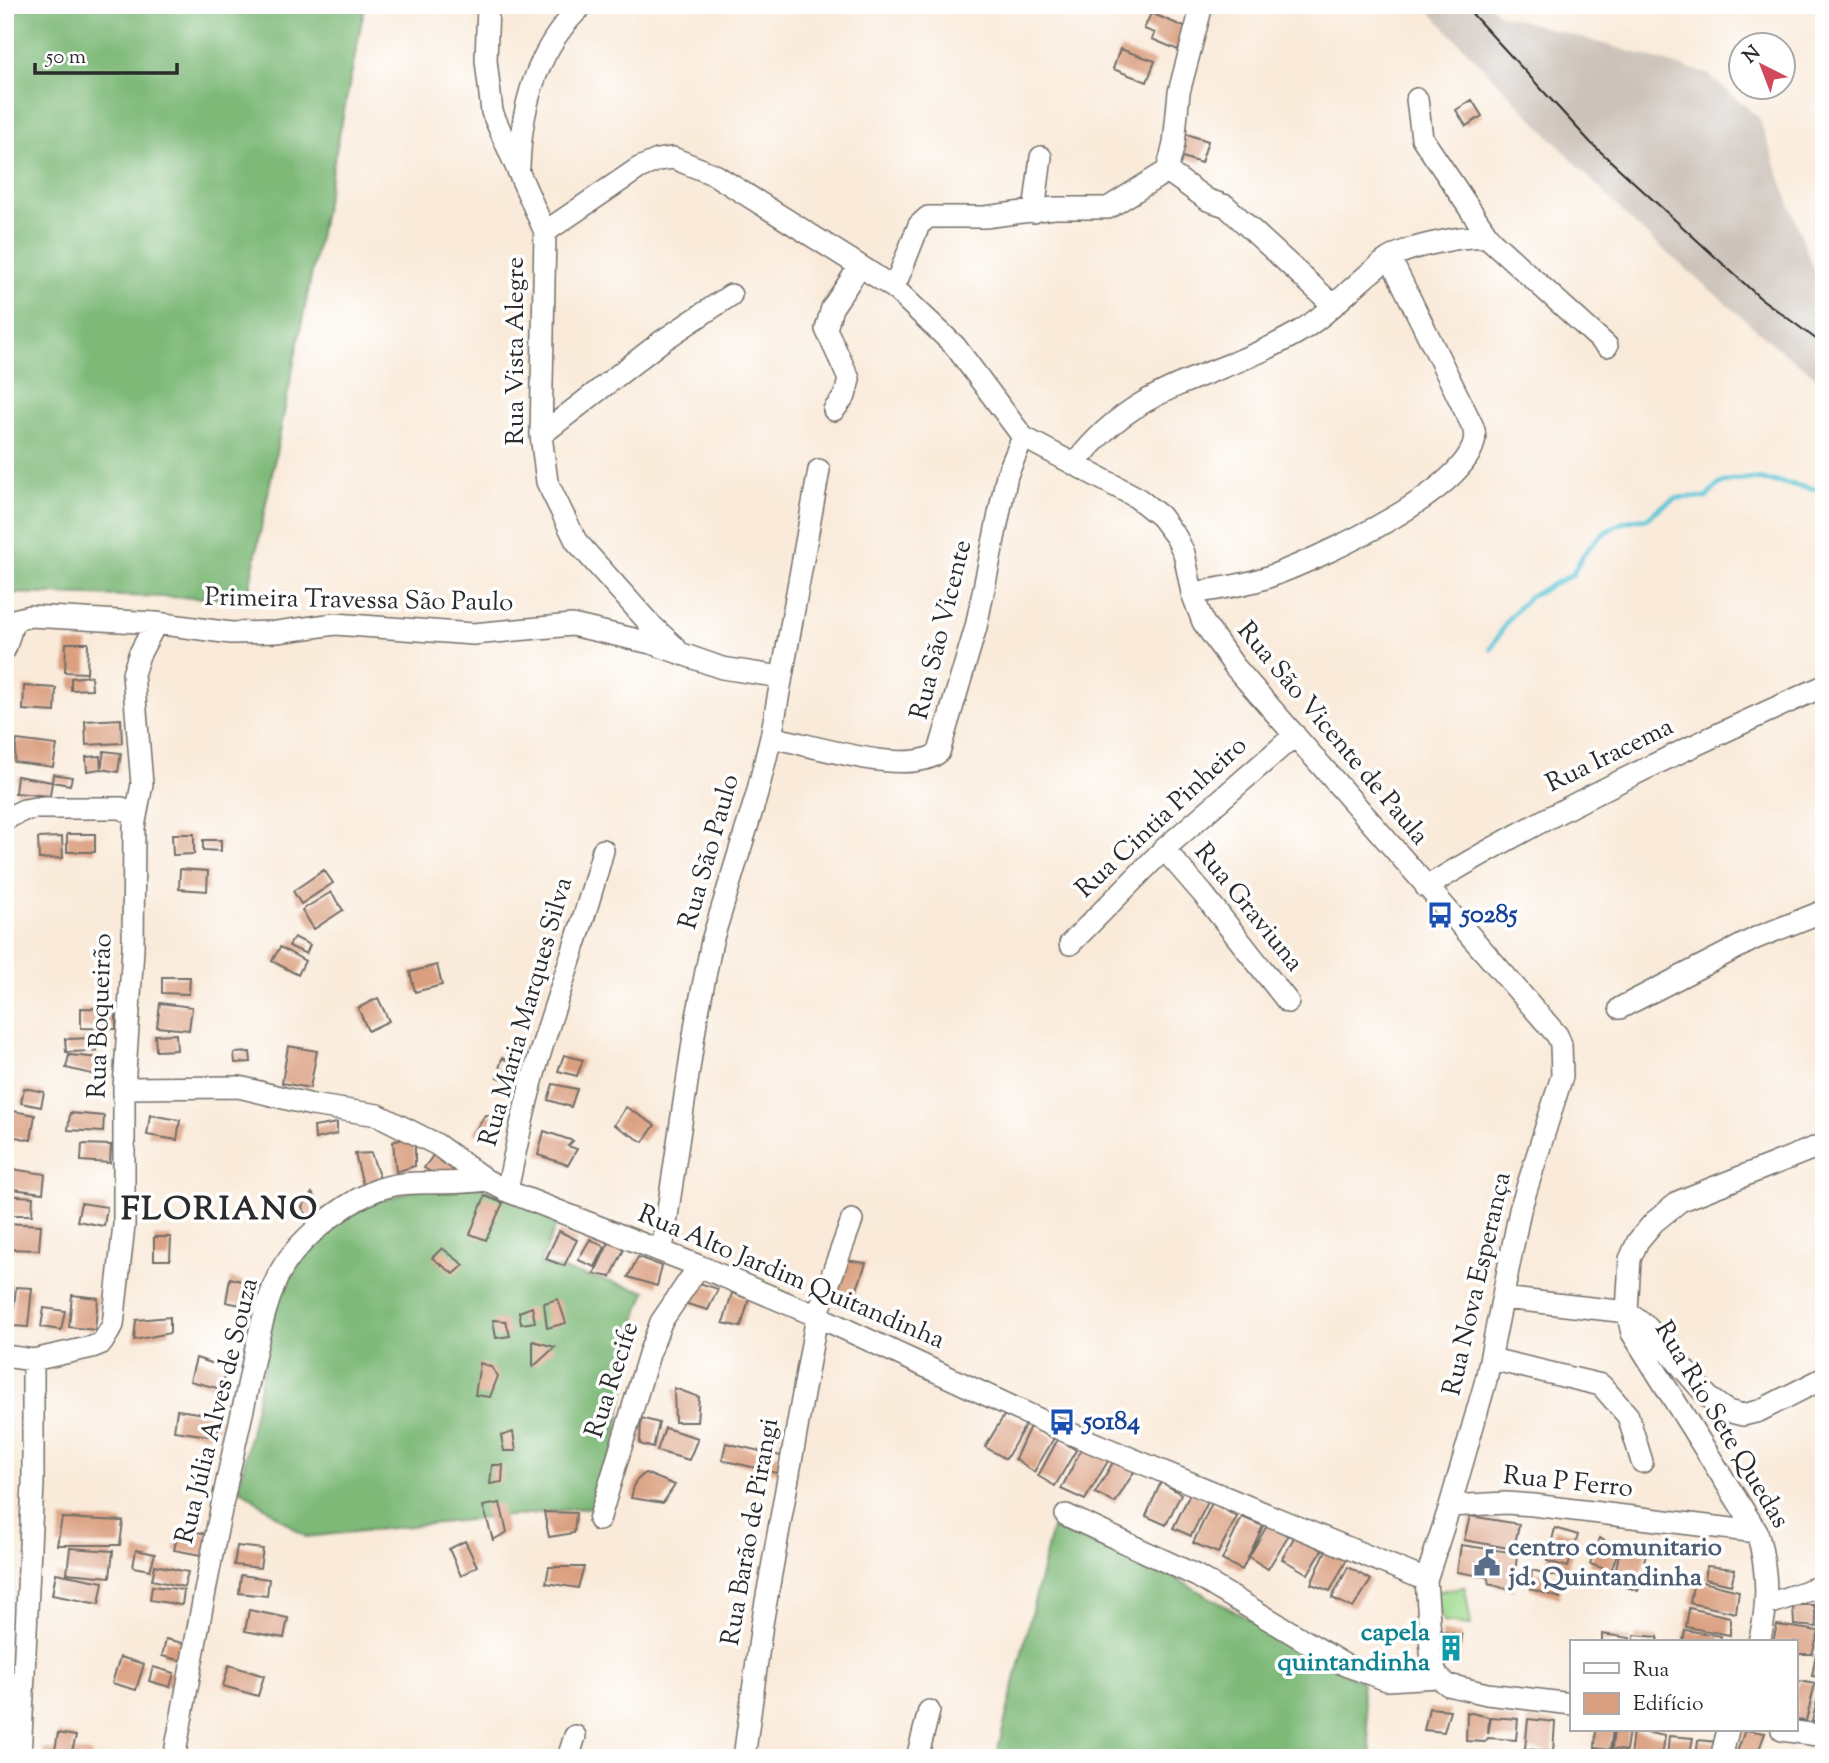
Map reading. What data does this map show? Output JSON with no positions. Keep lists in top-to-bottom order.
{
  "streets": {
    "street": [
      "Rua Vista Alegre",
      "Primeira Travessa São Paulo",
      "Rua São Vicente",
      "Rua São Vicente de Paula",
      "Rua Iracema",
      "Rua Cintia Pinheiro",
      "Rua São Paulo",
      "Rua Graviuna",
      "Rua Maria Marques Silva",
      "Rua Boqueirão",
      "Rua Alto Jardim Quitandinha",
      "Rua Nova Esperança",
      "Rua Recife",
      "Rua Júlia Alves de Souza",
      "Rua Rio Sete Quedas",
      "Rua P Ferro",
      "Rua Barão de Pirangi"
    ]
  },
  "crossings": [
    ["Rua Vista Alegre", "Primeira Travessa São Paulo"],
    ["Rua Vista Alegre", "Rua São Vicente de Paula"],
    ["Primeira Travessa São Paulo", "Rua São Paulo"],
    ["Primeira Travessa São Paulo", "Rua Boqueirão"],
    ["Rua São Vicente", "Rua São Vicente de Paula"],
    ["Rua São Vicente", "Rua São Paulo"],
    ["Rua São Vicente de Paula", "Rua Iracema"],
    ["Rua São Vicente de Paula", "Rua Cintia Pinheiro"],
    ["Rua São Vicente de Paula", "Rua Nova Esperança"],
    ["Rua Cintia Pinheiro", "Rua Graviuna"],
    ["Rua São Paulo", "Rua Alto Jardim Quitandinha"],
    ["Rua Maria Marques Silva", "Rua Alto Jardim Quitandinha"],
    ["Rua Boqueirão", "Rua Alto Jardim Quitandinha"],
    ["Rua Alto Jardim Quitandinha", "Rua Recife"],
    ["Rua Alto Jardim Quitandinha", "Rua Júlia Alves de Souza"],
    ["Rua Alto Jardim Quitandinha", "Rua Barão de Pirangi"],
    ["Rua Nova Esperança", "Rua P Ferro"],
    ["Rua Rio Sete Quedas", "Rua P Ferro"]
  ],
  "districts": ["FLORIANO"],
  "places": {
    "bus stop": ["50285", "50184"],
    "public building": ["centro comunitario jd. Quintandinha"],
    "building": ["capela quintandinha"]
  },
  "legend": ["Rua", "Edifício"],
  "scale_bar": "50 m",
  "north": "top left"
}
